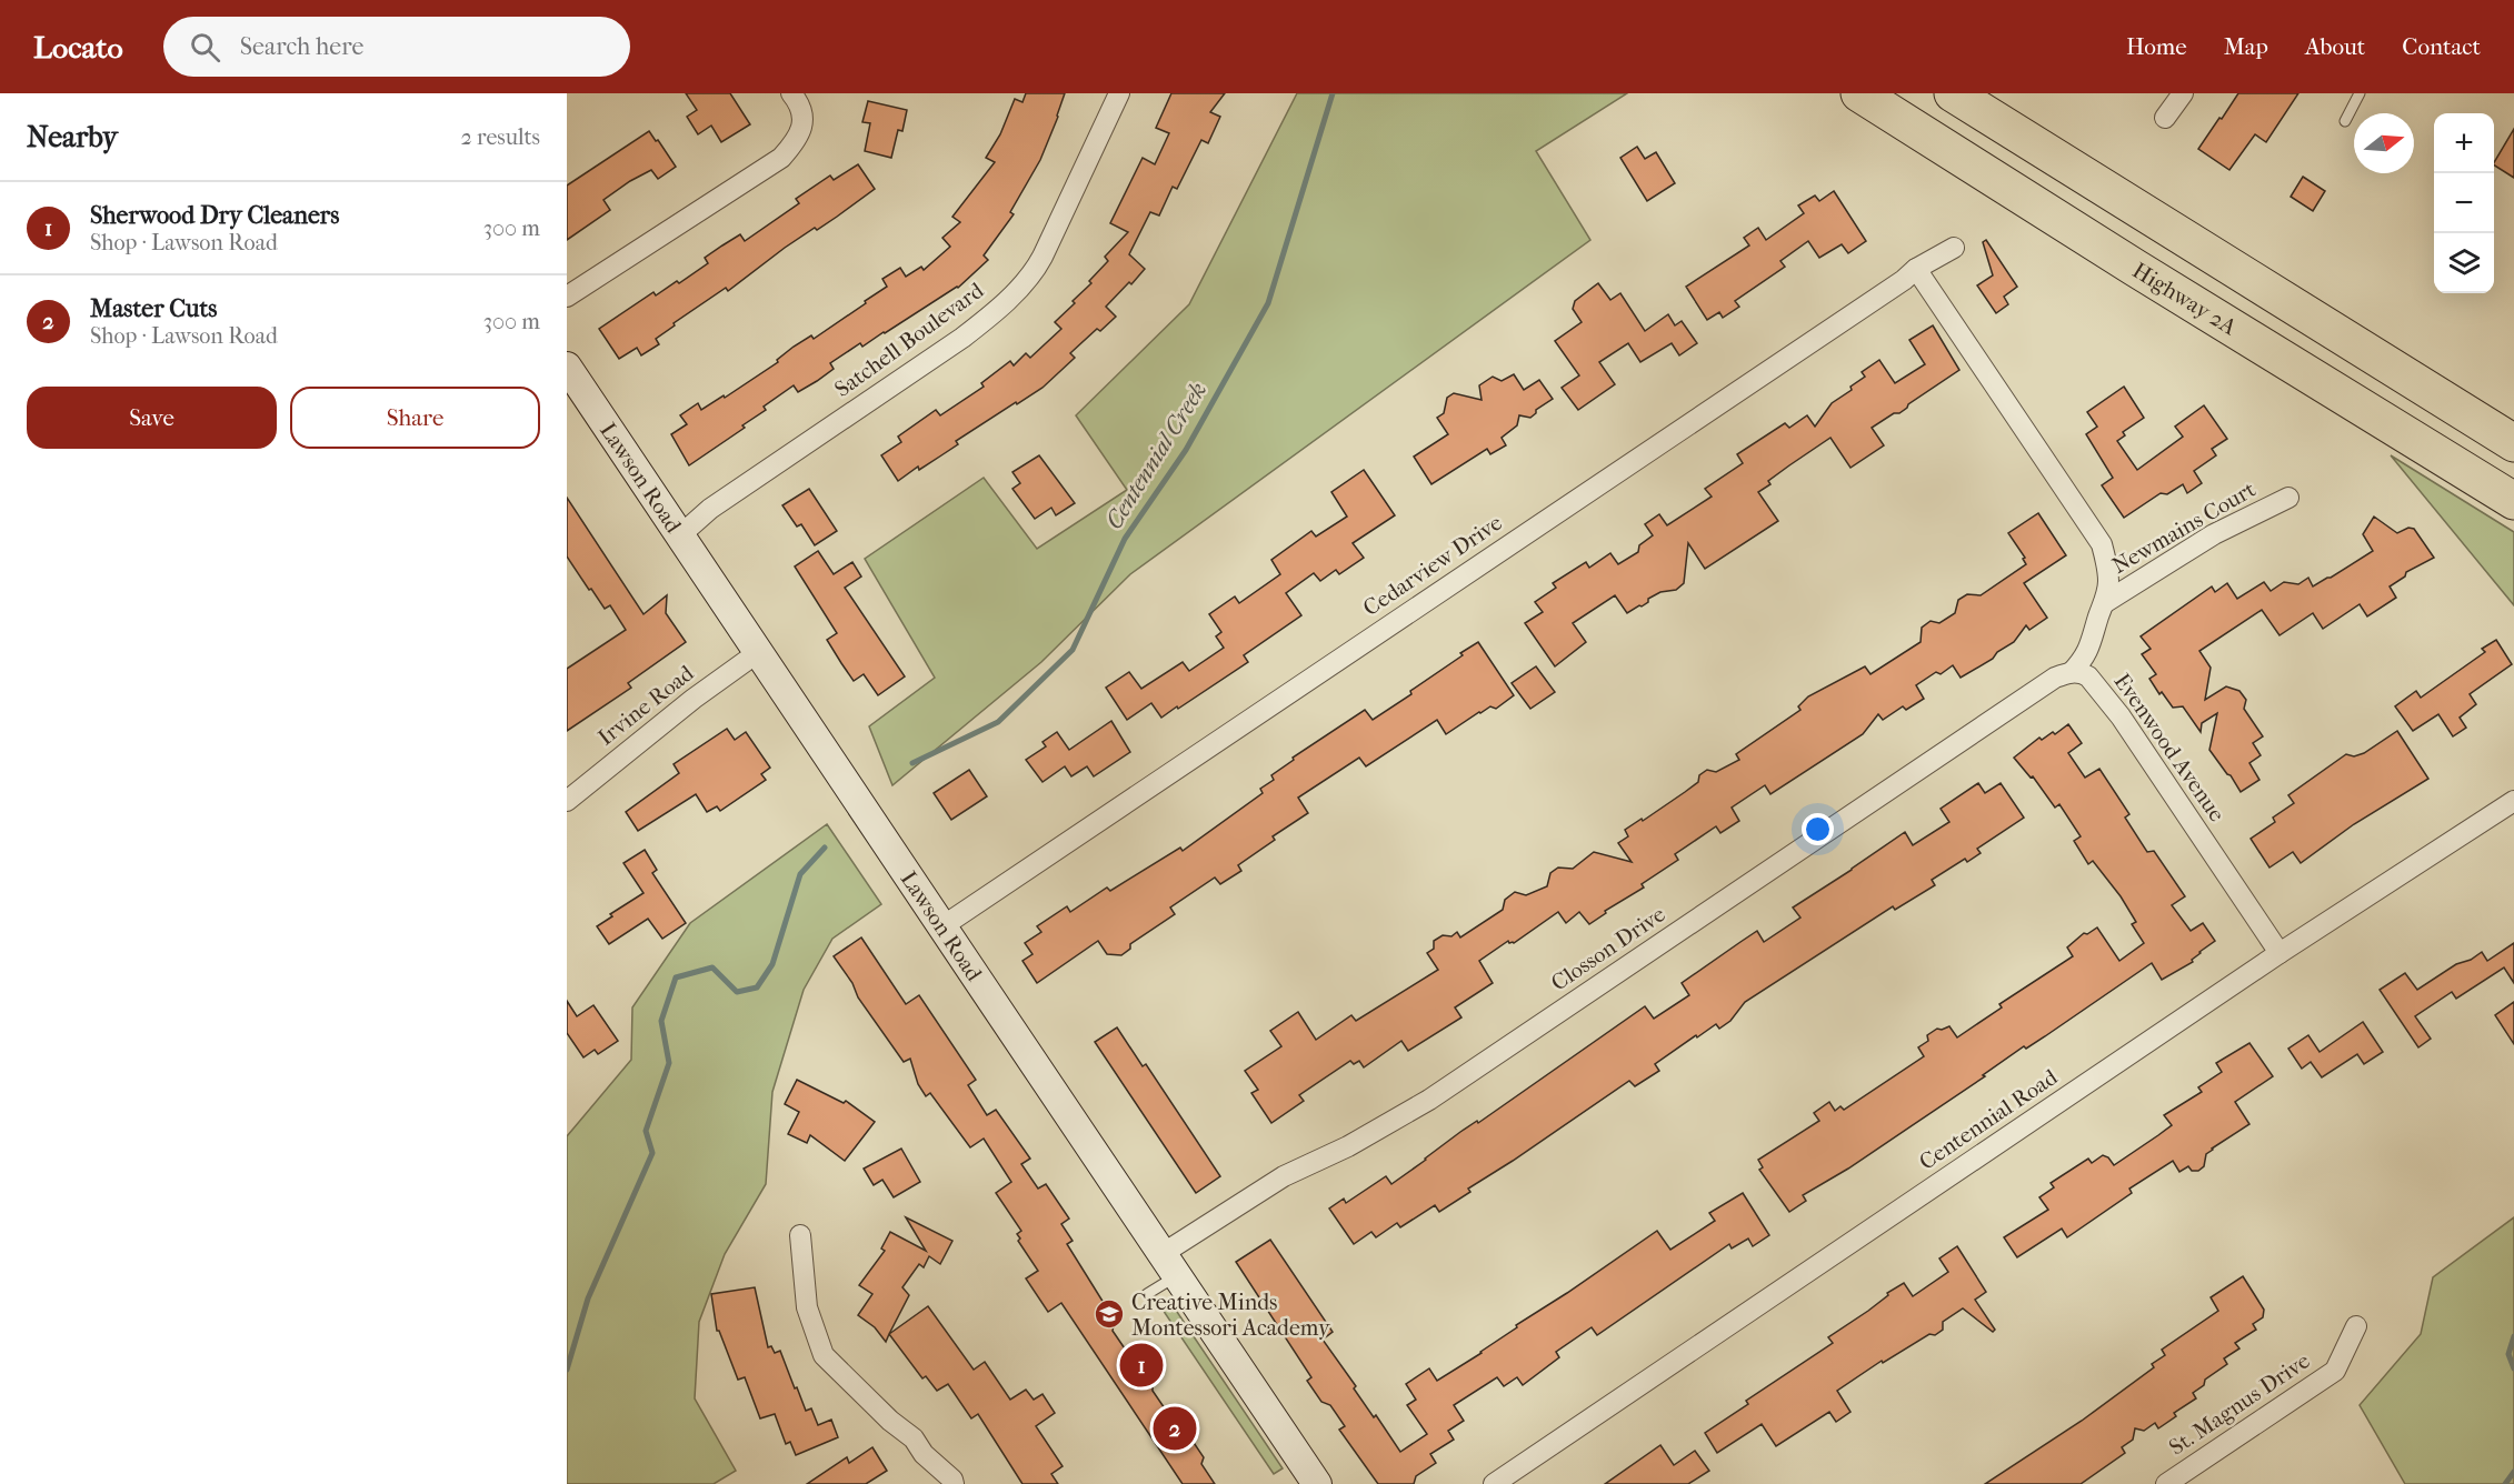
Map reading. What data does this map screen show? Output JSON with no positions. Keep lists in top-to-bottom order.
{
  "streets": {
    "highway": ["Highway 2A"],
    "street": [
      "Satchell Boulevard",
      "Lawson Road",
      "Newmains Court",
      "Cedarview Drive",
      "Irvine Road",
      "Evenwood Avenue",
      "Closson Drive",
      "Centennial Road",
      "St. Magnus Drive"
    ]
  },
  "crossings": [
    ["Satchell Boulevard", "Lawson Road"],
    ["Lawson Road", "Cedarview Drive"],
    ["Lawson Road", "Irvine Road"],
    ["Lawson Road", "Closson Drive"],
    ["Evenwood Avenue", "Closson Drive"],
    ["Evenwood Avenue", "Centennial Road"]
  ],
  "water": ["Centennial Creek"],
  "places": {
    "school or university": ["Creative Minds Montessori Academy"]
  },
  "north": "right",
  "page": {
    "header": "Locato",
    "search": "Search here",
    "nav": [
      "Home",
      "Map",
      "About",
      "Contact"
    ],
    "heading": ["Nearby", "2 results"],
    "map_buttons": ["+", "−"],
    "list": [
      {
        "mark": "1",
        "name": "Sherwood Dry Cleaners",
        "note": "Shop · Lawson Road",
        "value": "300 m"
      },
      {
        "mark": "2",
        "name": "Master Cuts",
        "note": "Shop · Lawson Road",
        "value": "300 m"
      }
    ],
    "buttons": ["Save", "Share"],
    "pins": ["1", "2"]
  }
}
